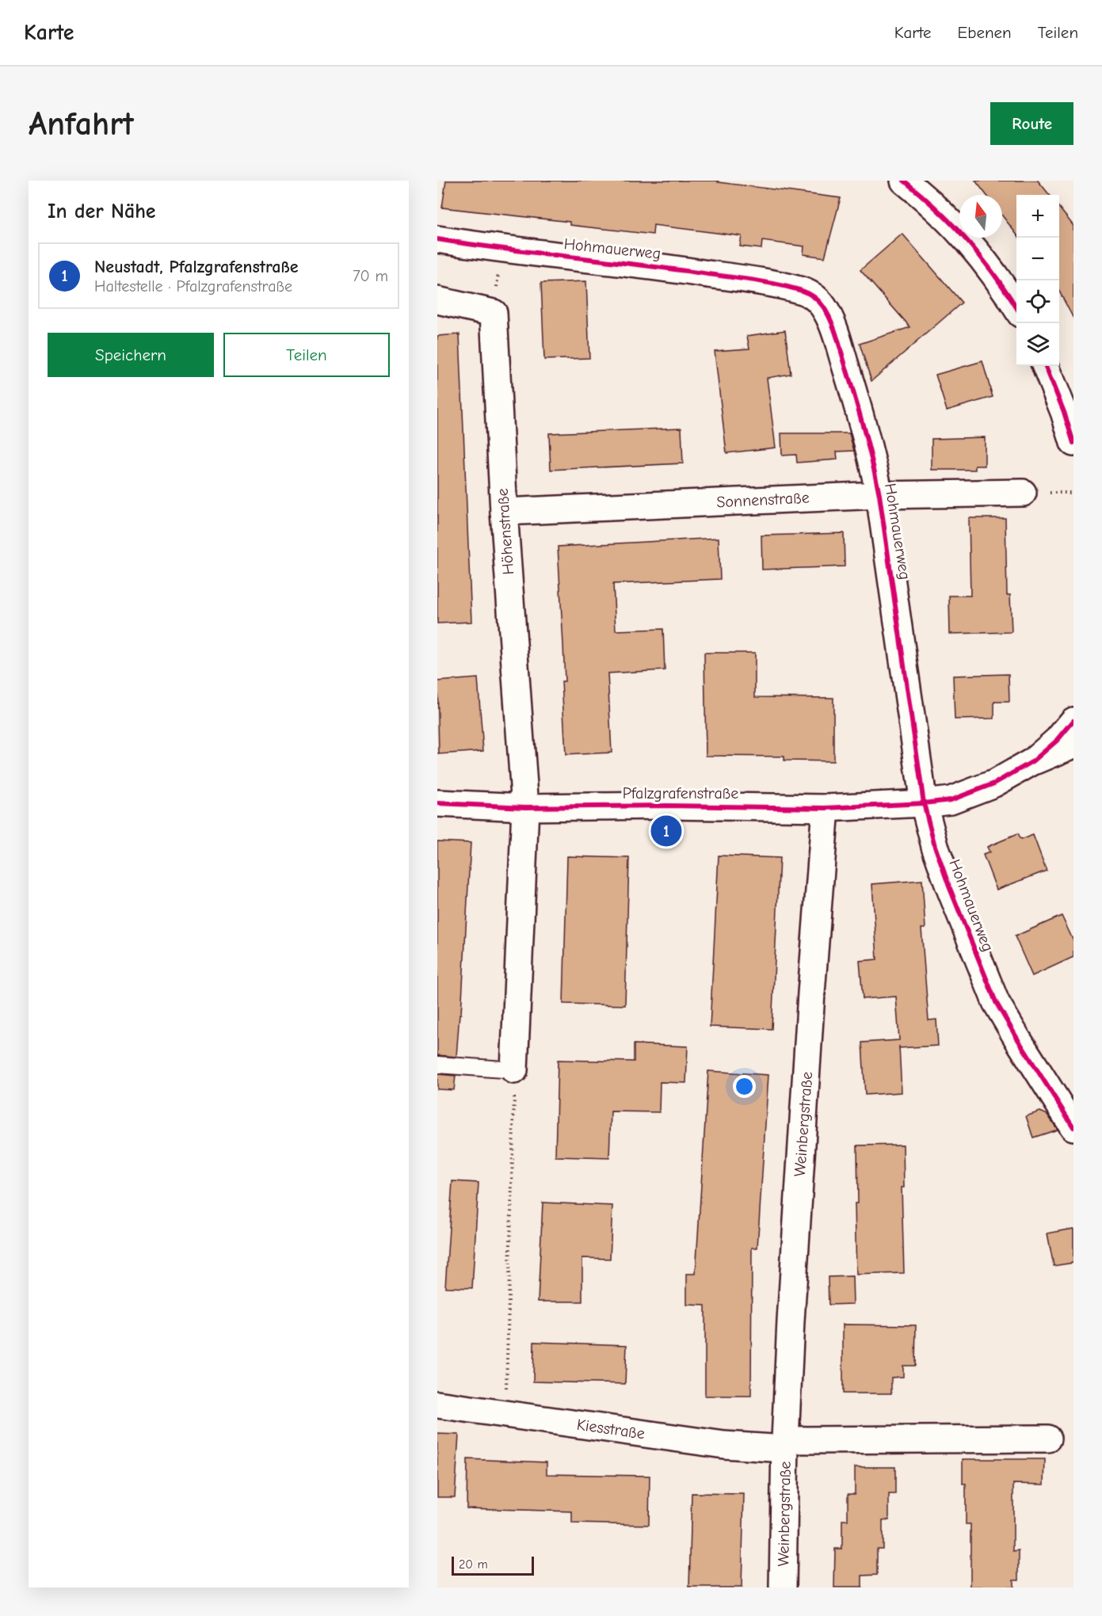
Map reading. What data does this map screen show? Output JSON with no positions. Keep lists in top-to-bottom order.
{
  "streets": {
    "street": [
      "Hohmauerweg",
      "Sonnenstraße",
      "Höhenstraße",
      "Pfalzgrafenstraße",
      "Weinbergstraße",
      "Kiesstraße"
    ]
  },
  "crossings": [
    ["Hohmauerweg", "Sonnenstraße"],
    ["Hohmauerweg", "Pfalzgrafenstraße"],
    ["Sonnenstraße", "Höhenstraße"],
    ["Höhenstraße", "Pfalzgrafenstraße"],
    ["Pfalzgrafenstraße", "Weinbergstraße"],
    ["Weinbergstraße", "Kiesstraße"]
  ],
  "scale_bar": "20 m",
  "north": "top",
  "page": {
    "header": "Karte",
    "nav": ["Karte", "Ebenen", "Teilen"],
    "buttons": [
      "Route",
      ["Speichern", "Teilen"]
    ],
    "title": "Anfahrt",
    "heading": "In der Nähe",
    "map_buttons": ["+", "−"],
    "list": [
      {
        "mark": "1",
        "name": "Neustadt, Pfalzgrafenstraße",
        "note": "Haltestelle · Pfalzgrafenstraße",
        "value": "70 m"
      }
    ],
    "pins": "1",
    "scale": "20 m"
  }
}
